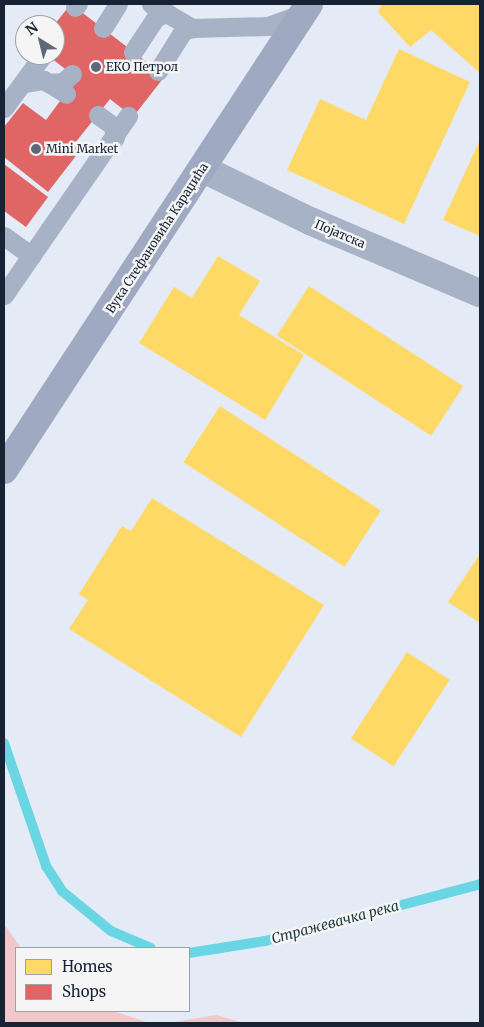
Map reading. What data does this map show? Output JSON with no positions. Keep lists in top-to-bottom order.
{
  "streets": {
    "main road": ["Вука Стефановића Караџића"],
    "street": ["Појатска"]
  },
  "crossings": [
    ["Појатска", "Вука Стефановића Караџића"]
  ],
  "water": ["Стражевачка река"],
  "places": ["ЕКО Петрол", "Mini Market"],
  "legend": ["Homes", "Shops"],
  "north": "top left"
}
